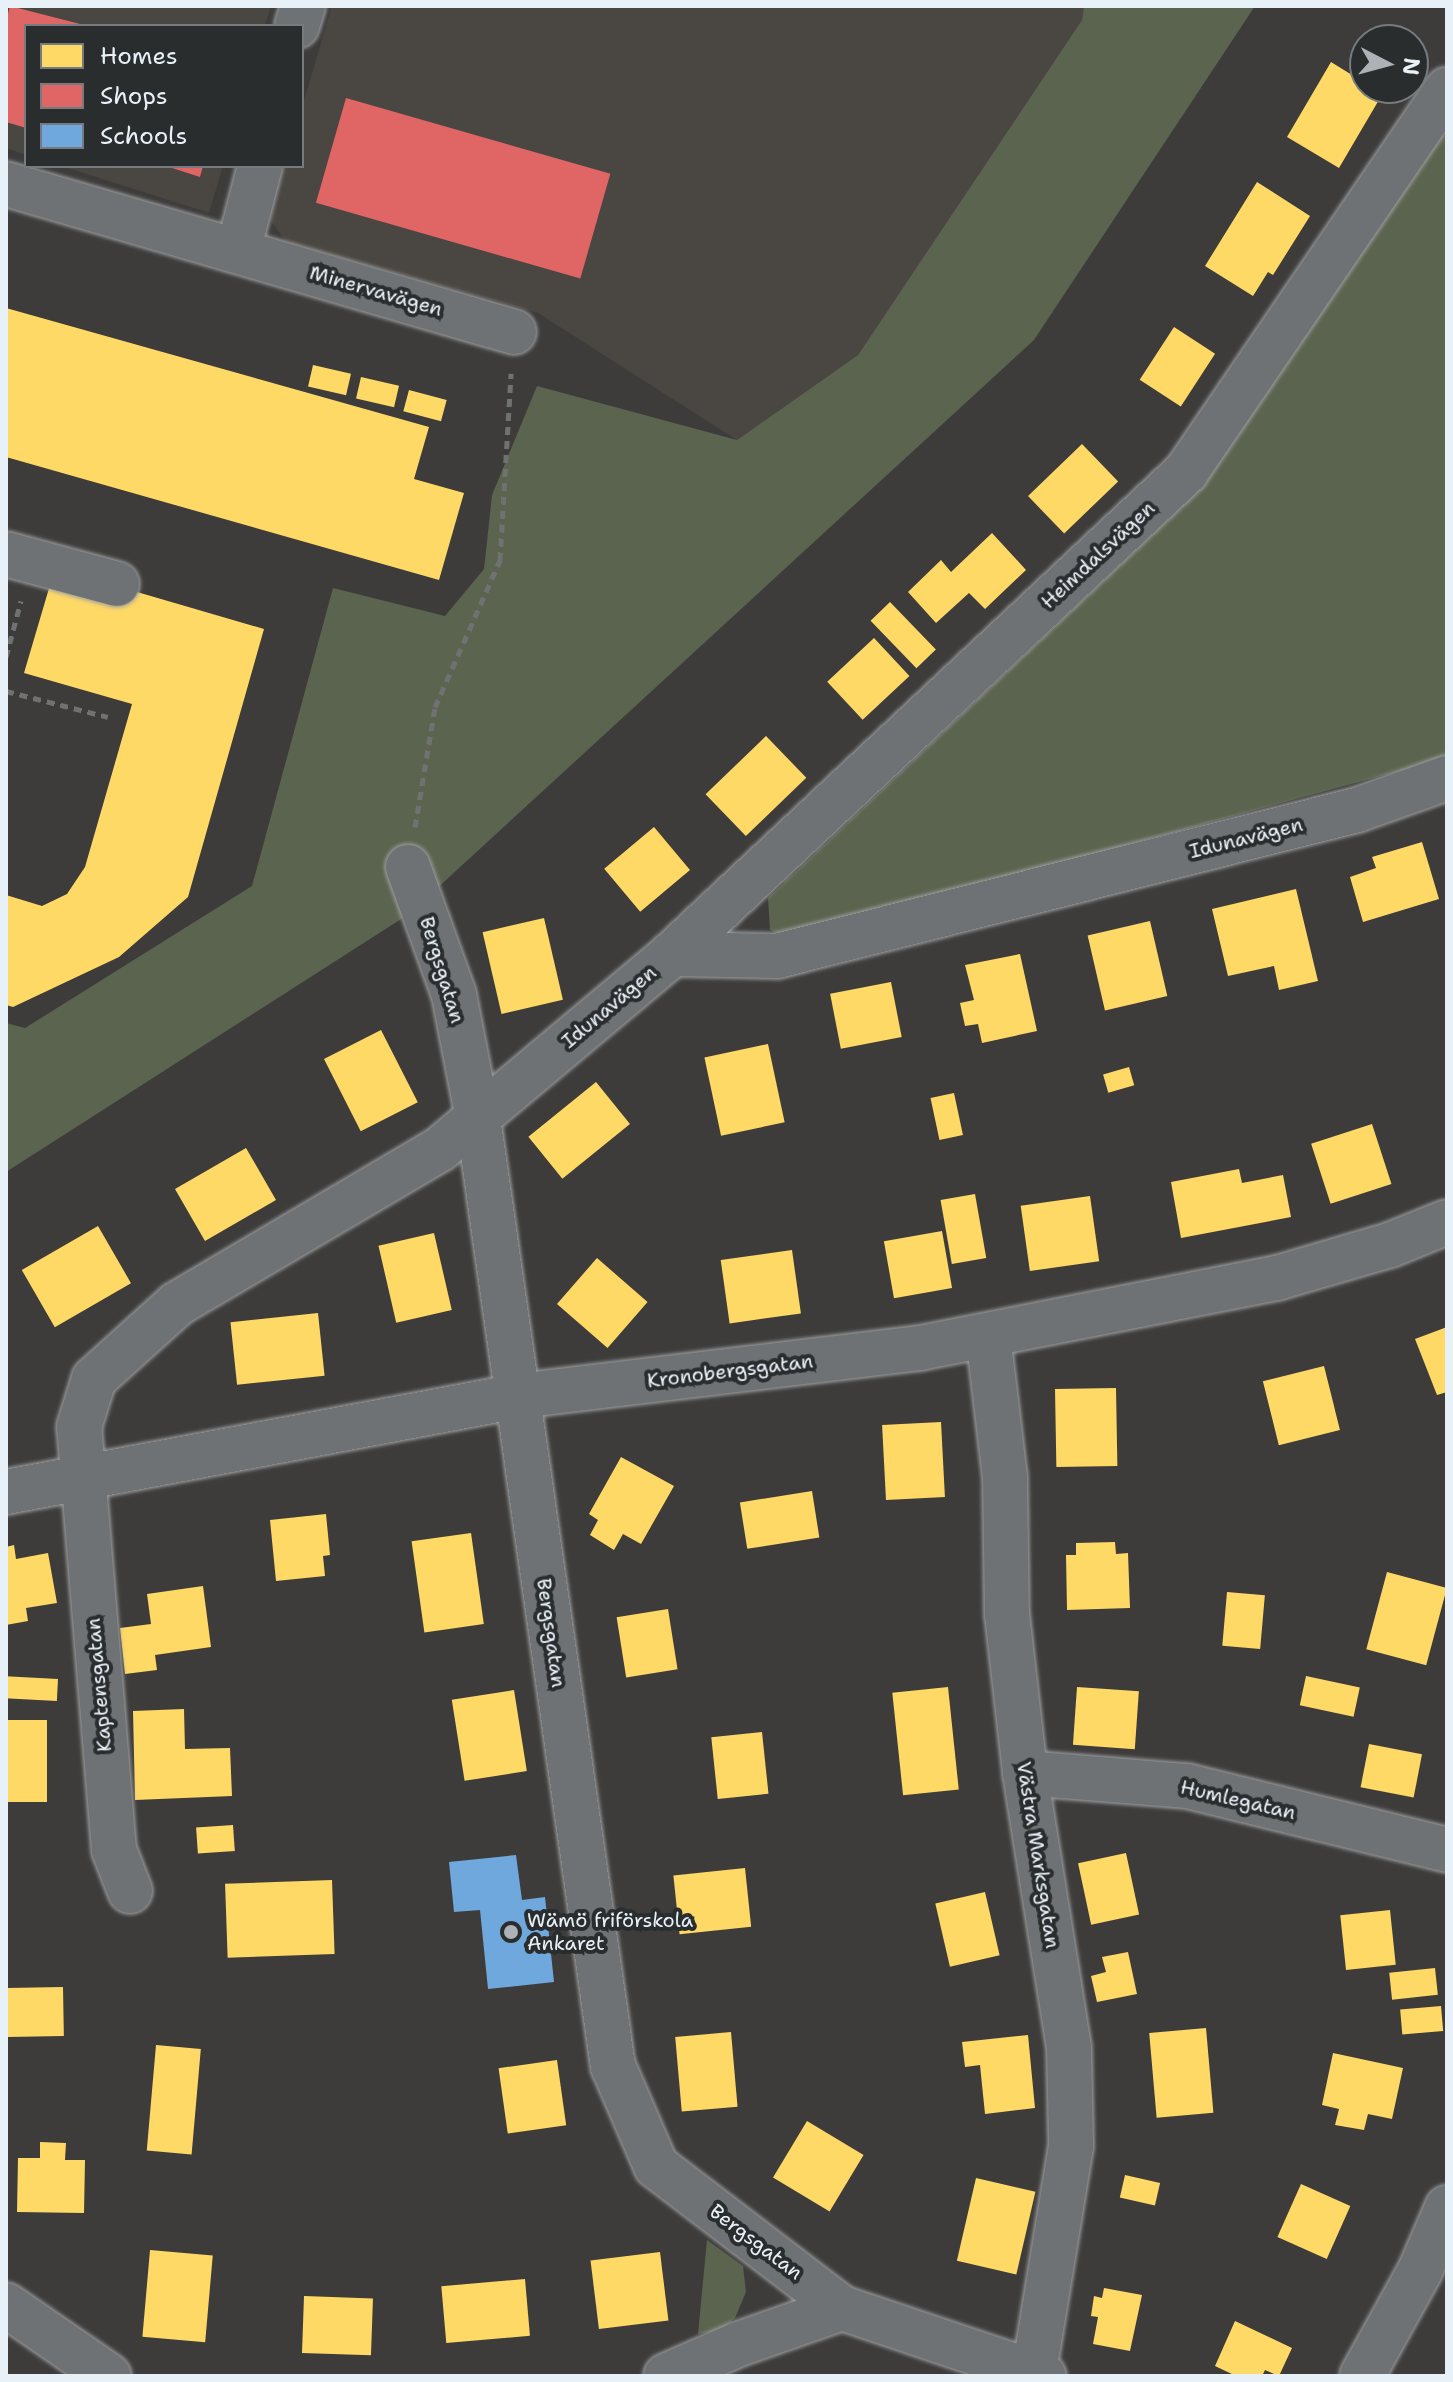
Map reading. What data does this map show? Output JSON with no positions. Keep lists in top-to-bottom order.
{
  "streets": {
    "street": [
      "Minervavägen",
      "Heimdalsvägen",
      "Idunavägen",
      "Bergsgatan",
      "Kronobergsgatan",
      "Kaptensgatan",
      "Humlegatan",
      "Västra Marksgatan"
    ]
  },
  "crossings": [
    ["Heimdalsvägen", "Idunavägen"],
    ["Idunavägen", "Bergsgatan"],
    ["Idunavägen", "Kronobergsgatan"],
    ["Idunavägen", "Kaptensgatan"],
    ["Bergsgatan", "Kronobergsgatan"],
    ["Bergsgatan", "Västra Marksgatan"],
    ["Kronobergsgatan", "Kaptensgatan"],
    ["Kronobergsgatan", "Västra Marksgatan"],
    ["Humlegatan", "Västra Marksgatan"]
  ],
  "places": ["Wämö friförskola Ankaret"],
  "legend": ["Homes", "Shops", "Schools"],
  "north": "right"
}
